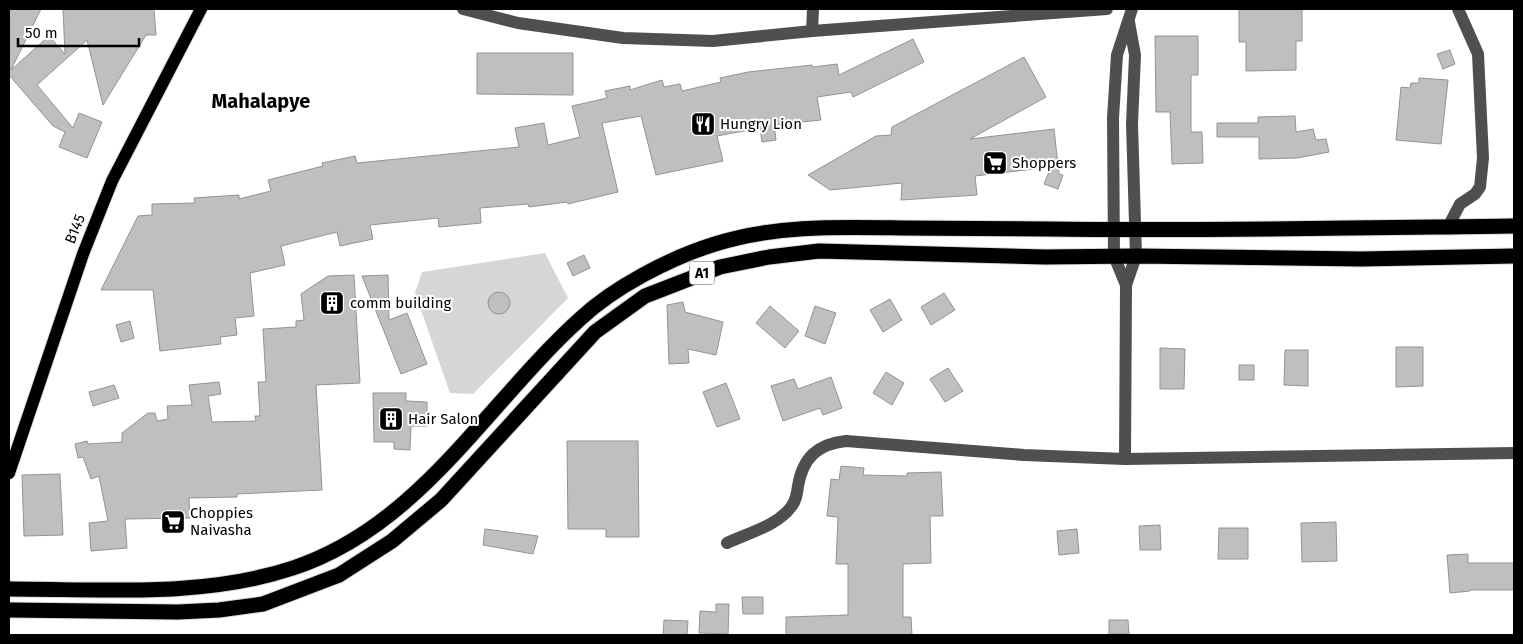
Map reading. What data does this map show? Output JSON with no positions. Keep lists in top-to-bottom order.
{
  "streets": {
    "highway": ["A1"],
    "main road": ["B145"]
  },
  "districts": ["Mahalapye"],
  "places": {
    "restaurant": ["Hungry Lion"],
    "supermarket": ["Shoppers", "Choppies Naivasha"],
    "building": ["comm building", "Hair Salon"]
  },
  "scale_bar": "50 m"
}
